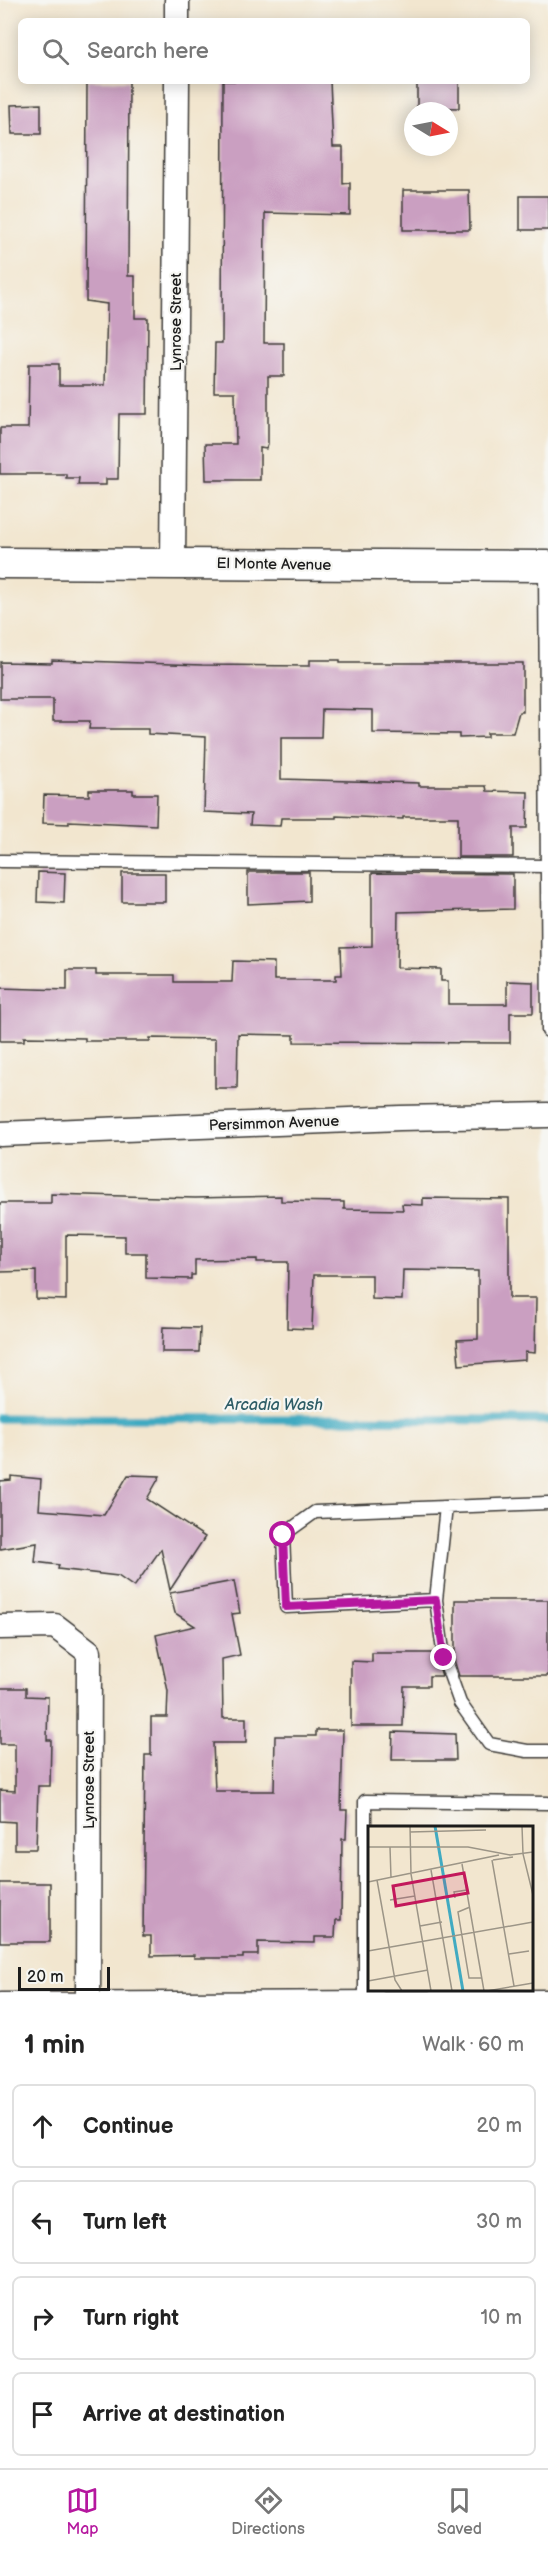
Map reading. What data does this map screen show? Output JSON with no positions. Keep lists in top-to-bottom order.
{
  "streets": {
    "street": ["Lynrose Street", "El Monte Avenue", "Persimmon Avenue"]
  },
  "crossings": [
    ["Lynrose Street", "El Monte Avenue"]
  ],
  "water": ["Arcadia Wash"],
  "scale_bar": "20 m",
  "north": "right",
  "page": {
    "search": "Search here",
    "scale": "20 m",
    "heading": ["1 min", "Walk · 60 m"],
    "list": [
      ["Continue", "20 m"],
      ["Turn left", "30 m"],
      ["Turn right", "10 m"],
      "Arrive at destination"
    ],
    "nav": ["Map", "Directions", "Saved"]
  }
}
